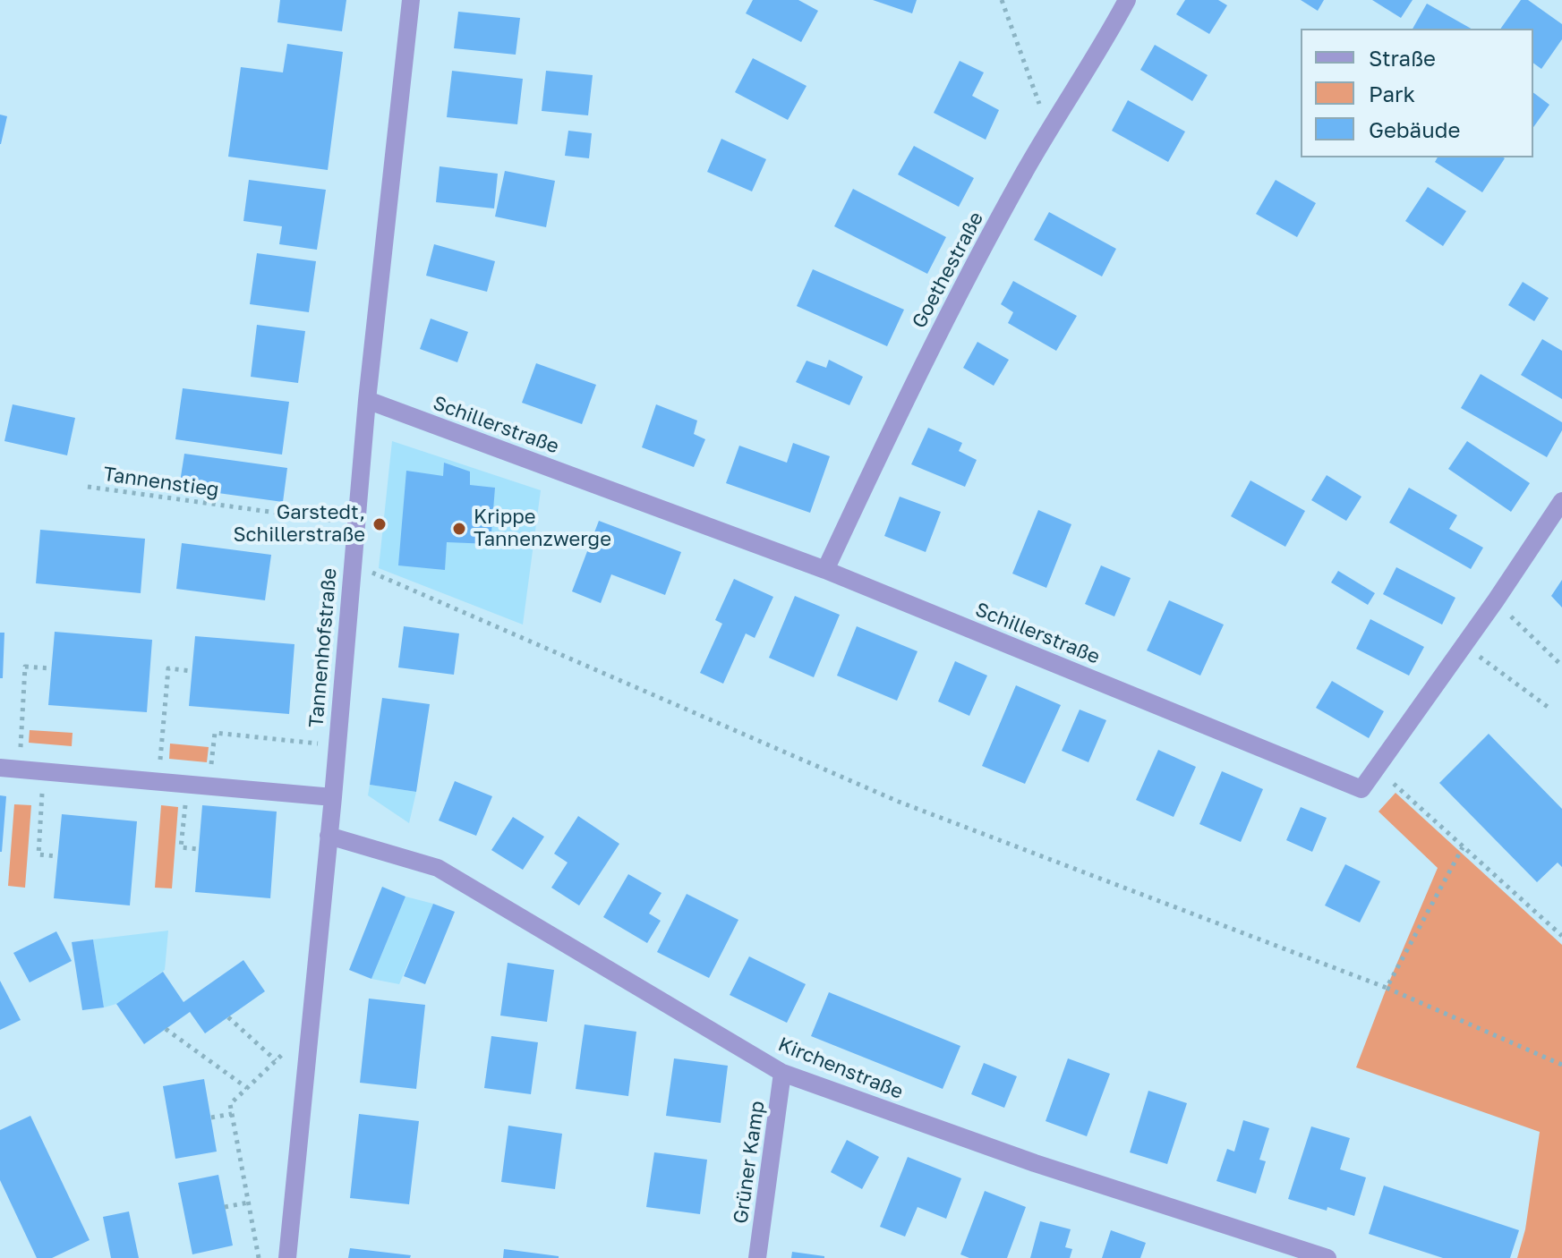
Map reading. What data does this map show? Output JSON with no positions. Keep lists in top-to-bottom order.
{
  "streets": {
    "street": [
      "Goethestraße",
      "Schillerstraße",
      "Tannenhofstraße",
      "Kirchenstraße",
      "Grüner Kamp"
    ],
    "path": ["Tannenstieg"]
  },
  "crossings": [
    ["Goethestraße", "Schillerstraße"],
    ["Schillerstraße", "Tannenhofstraße"],
    ["Tannenstieg", "Tannenhofstraße"],
    ["Tannenhofstraße", "Kirchenstraße"],
    ["Kirchenstraße", "Grüner Kamp"]
  ],
  "places": ["Garstedt, Schillerstraße", "Krippe Tannenzwerge"],
  "legend": ["Straße", "Park", "Gebäude"]
}
